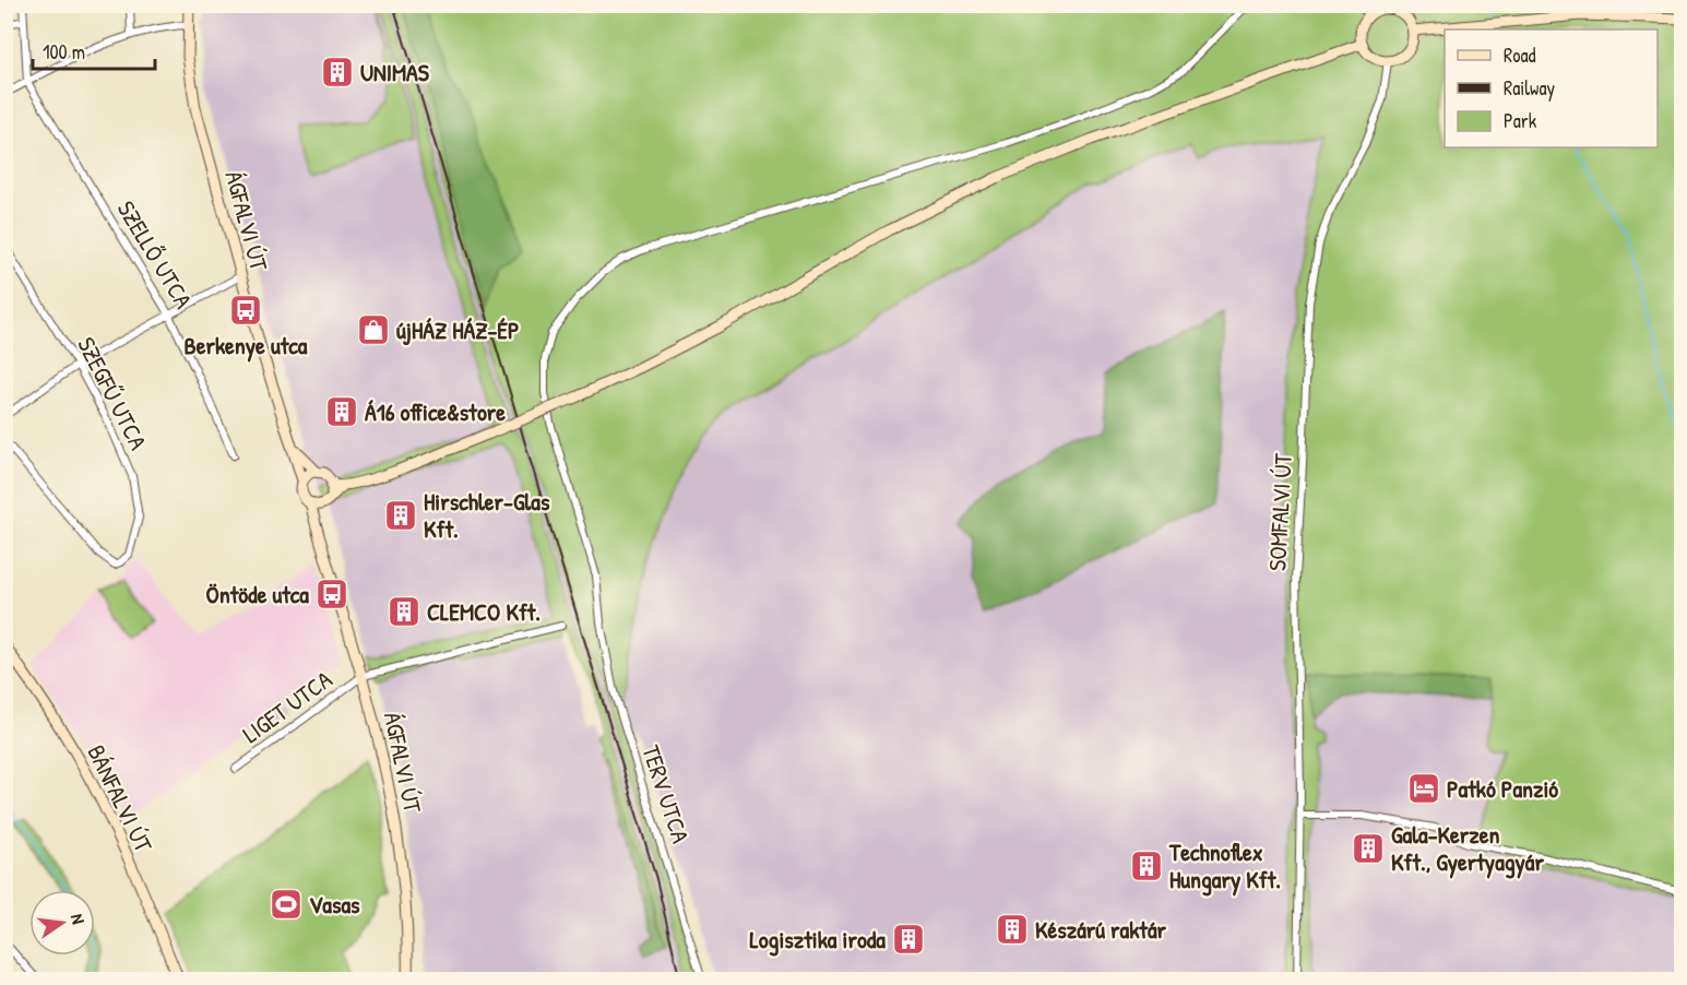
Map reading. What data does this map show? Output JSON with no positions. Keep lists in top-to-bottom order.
{
  "streets": {
    "main road": ["ÁGFALVI ÚT", "BÁNFALVI ÚT"],
    "street": [
      "SZELLŐ UTCA",
      "SZEGFŰ UTCA",
      "SOMFALVI ÚT",
      "LIGET UTCA",
      "TERV UTCA"
    ]
  },
  "crossings": [
    ["ÁGFALVI ÚT", "LIGET UTCA"]
  ],
  "places": {
    "building": [
      "UNIMAS",
      "Á16 office&store",
      "Hirschler-Glas Kft.",
      "CLEMCO Kft.",
      "Gala-Kerzen Kft., Gyertyagyár",
      "Technoflex Hungary Kft.",
      "Készárú raktár",
      "Logisztika iroda"
    ],
    "bus stop": ["Berkenye utca", "Öntöde utca"],
    "shop": ["újHÁZ HÁZ-ÉP"],
    "hotel": ["Patkó Panzió"],
    "sports": ["Vasas"]
  },
  "legend": ["Road", "Railway", "Park"],
  "scale_bar": "100 m",
  "north": "right"
}
